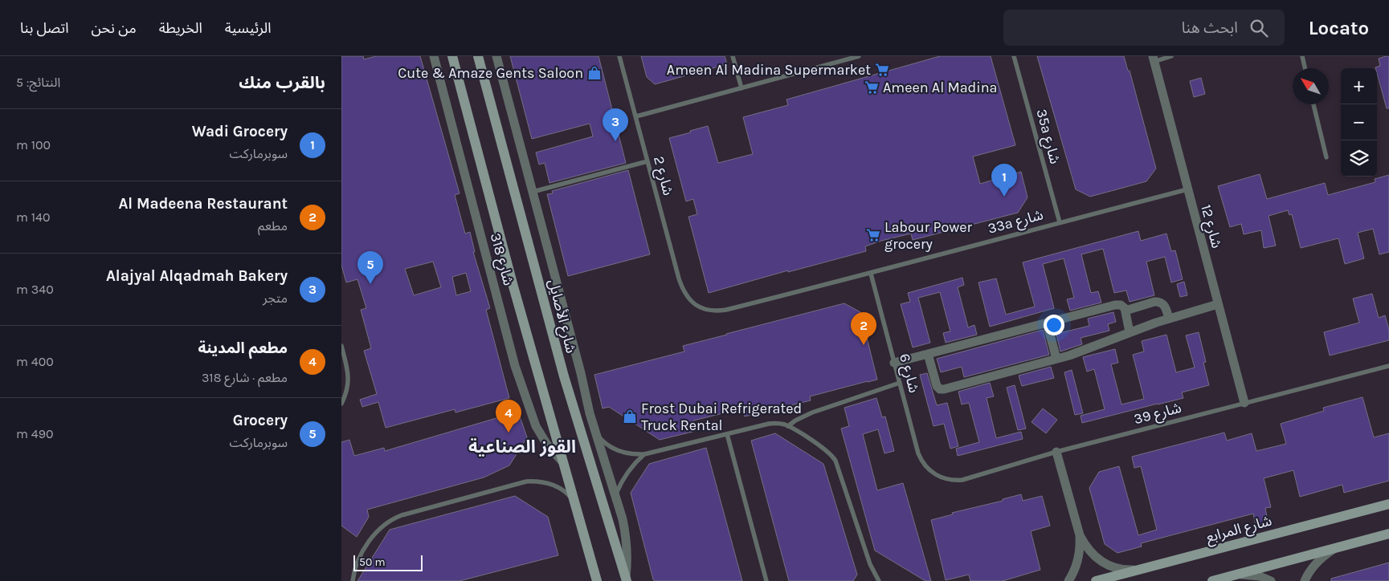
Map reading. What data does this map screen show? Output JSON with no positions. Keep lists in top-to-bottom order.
{
  "streets": {
    "main road": ["شارع الأصايل", "شارع المرابع"],
    "street": ["شارع 12", "شارع 318"],
    "lane": [
      "35a شارع",
      "شارع 2",
      "33a شارع",
      "شارع 6",
      "شارع 39"
    ]
  },
  "crossings": [
    ["35a شارع", "33a شارع"],
    ["شارع 2", "33a شارع"],
    ["33a شارع", "شارع 12"],
    ["33a شارع", "شارع 6"],
    ["شارع 12", "شارع 39"],
    ["شارع 6", "شارع 39"]
  ],
  "districts": ["القوز الصناعية"],
  "places": {
    "supermarket": ["Ameen Al Madina Supermarket", "Ameen Al Madina", "Labour Power grocery"],
    "shop": ["Cute & Amaze Gents Saloon", "Frost Dubai Refrigerated Truck Rental"]
  },
  "scale_bar": "50 m",
  "north": "top left",
  "page": {
    "header": "Locato",
    "search": "ابحث هنا",
    "nav": [
      "الرئيسية",
      "الخريطة",
      "من نحن",
      "اتصل بنا"
    ],
    "heading": ["بالقرب منك", "النتائج: 5"],
    "map_buttons": ["+", "−"],
    "pins": [
      "3",
      "1",
      "5",
      "2",
      "4"
    ],
    "list": [
      {
        "mark": "1",
        "name": "Wadi Grocery",
        "note": "سوبرماركت",
        "value": "100 m"
      },
      {
        "mark": "2",
        "name": "Al Madeena Restaurant",
        "note": "مطعم",
        "value": "140 m"
      },
      {
        "mark": "3",
        "name": "Alajyal Alqadmah Bakery",
        "note": "متجر",
        "value": "340 m"
      },
      {
        "mark": "4",
        "name": "مطعم المدينة",
        "note": "مطعم · شارع 318",
        "value": "400 m"
      },
      {
        "mark": "5",
        "name": "Grocery",
        "note": "سوبرماركت",
        "value": "490 m"
      }
    ],
    "scale": "50 m"
  }
}
